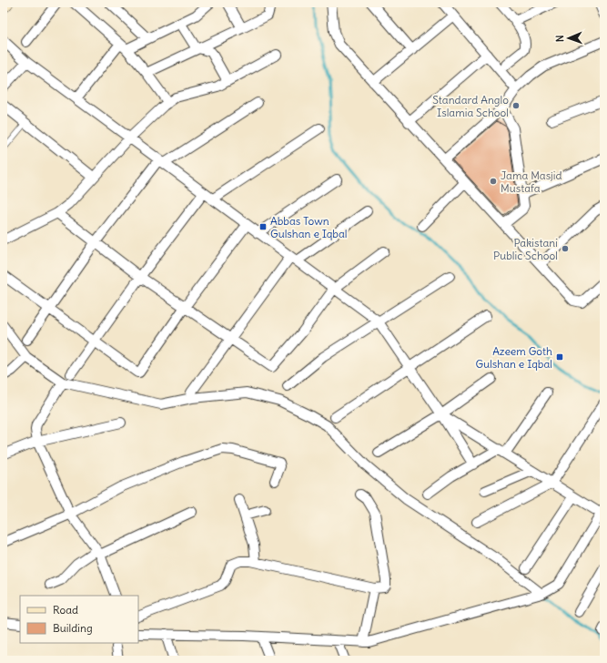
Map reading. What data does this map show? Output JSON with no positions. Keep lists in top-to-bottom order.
{
  "places": {
    "other": ["Standard Anglo Islamia School", "Jama Masjid Mustafa", "Pakistani Public School"],
    "transit": ["Abbas Town Gulshan e Iqbal", "Azeem Goth Gulshan e Iqbal"]
  },
  "legend": ["Road", "Building"],
  "north": "left"
}
